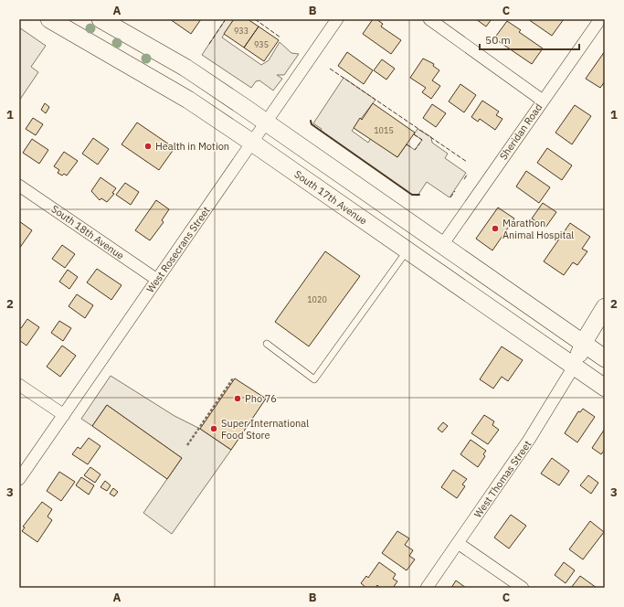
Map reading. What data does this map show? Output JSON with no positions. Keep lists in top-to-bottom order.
{
  "streets": {
    "main road": ["South 17th Avenue", "West Thomas Street"],
    "street": ["Sheridan Road", "South 18th Avenue", "West Rosecrans Street"]
  },
  "crossings": [
    ["South 17th Avenue", "West Rosecrans Street"],
    ["South 17th Avenue", "West Thomas Street"],
    ["South 18th Avenue", "West Rosecrans Street"]
  ],
  "places": [
    "Health in Motion",
    "Marathon Animal Hospital",
    "Pho 76",
    "Super International Food Store"
  ],
  "house_numbers": [
    "933",
    "935",
    "1015",
    "1020"
  ],
  "scale_bar": "50 m",
  "grid": {
    "columns": ["A", "B", "C"],
    "rows": ["1", "2", "3"]
  }
}
